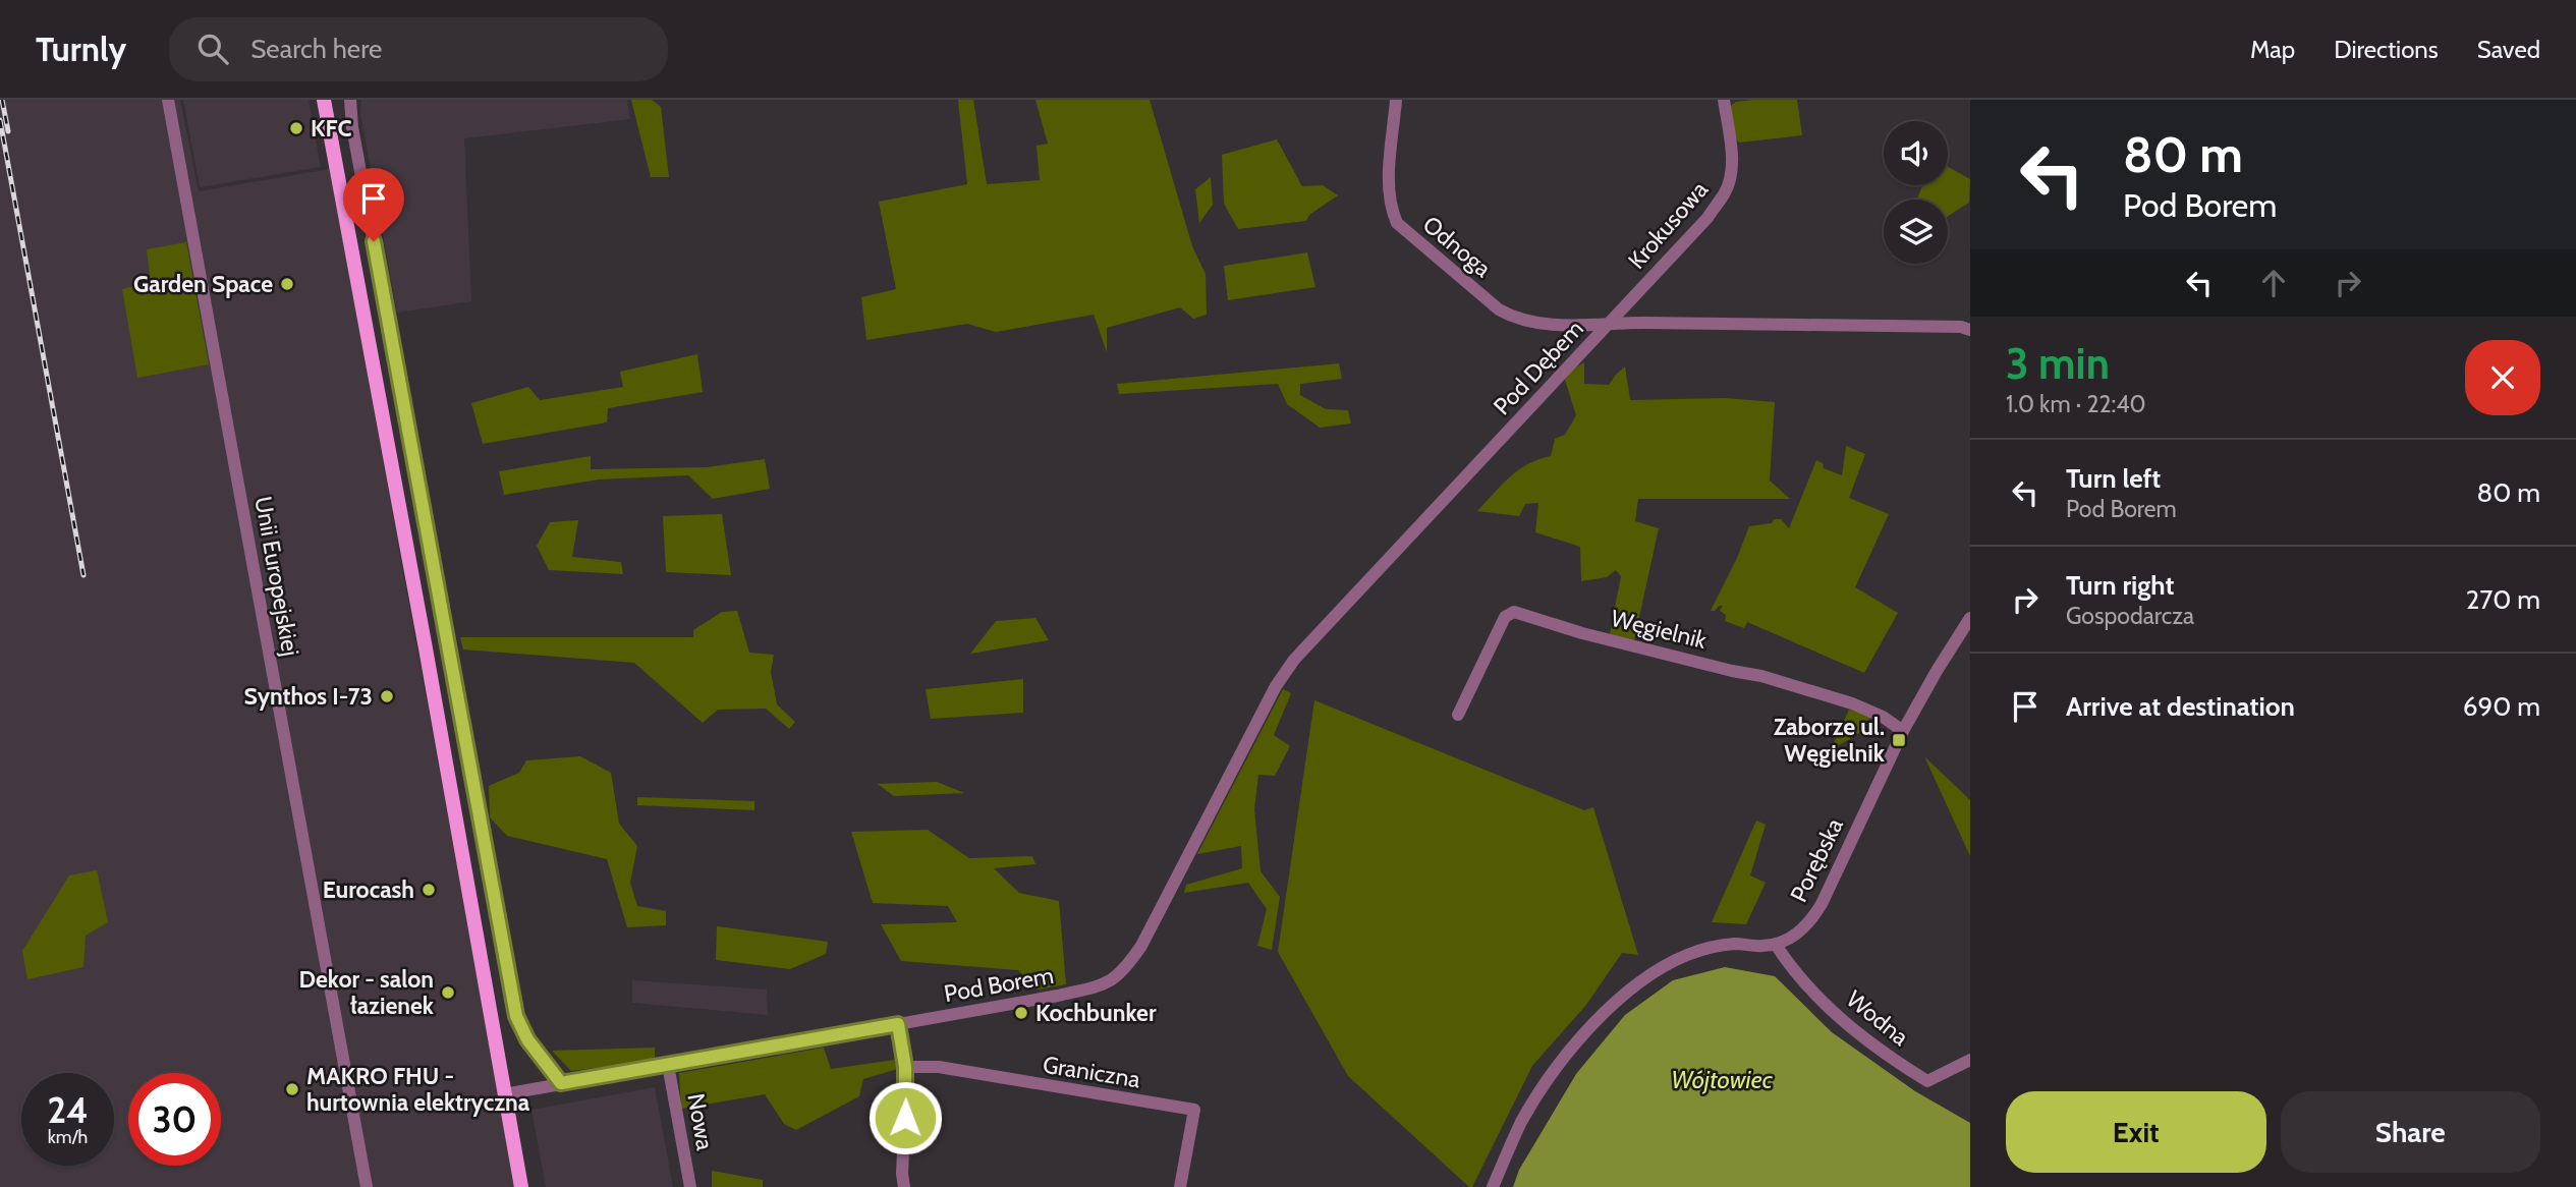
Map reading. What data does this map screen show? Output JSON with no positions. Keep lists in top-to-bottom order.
{
  "streets": {
    "street": [
      "Krokusowa",
      "Odnoga",
      "Pod Dębem",
      "Unii Europejskiej",
      "Węgielnik",
      "Porębska",
      "Pod Borem",
      "Wodna",
      "Graniczna",
      "Nowa"
    ]
  },
  "crossings": [
    ["Krokusowa", "Odnoga"],
    ["Krokusowa", "Pod Dębem"],
    ["Odnoga", "Pod Dębem"],
    ["Pod Dębem", "Pod Borem"],
    ["Węgielnik", "Porębska"],
    ["Porębska", "Wodna"],
    ["Pod Borem", "Nowa"]
  ],
  "water": ["Wójtowiec"],
  "places": {
    "other": [
      "KFC",
      "Garden Space",
      "Synthos I-73",
      "Eurocash",
      "Dekor - salon łazienek",
      "Kochbunker",
      "MAKRO FHU - hurtownia elektryczna"
    ],
    "transit": ["Zaborze ul. Węgielnik"]
  },
  "page": {
    "header": "Turnly",
    "search": "Search here",
    "nav": ["Map", "Directions", "Saved"],
    "turn": ["80 m", "Pod Borem"],
    "heading": ["3 min", "1.0 km · 22:40"],
    "list": [
      {
        "name": "Turn left",
        "note": "Pod Borem",
        "value": "80 m"
      },
      {
        "name": "Turn right",
        "note": "Gospodarcza",
        "value": "270 m"
      },
      {
        "name": "Arrive at destination",
        "value": "690 m"
      }
    ],
    "speed": "24 km/h",
    "limit": "30",
    "buttons": ["Exit", "Share"]
  }
}
